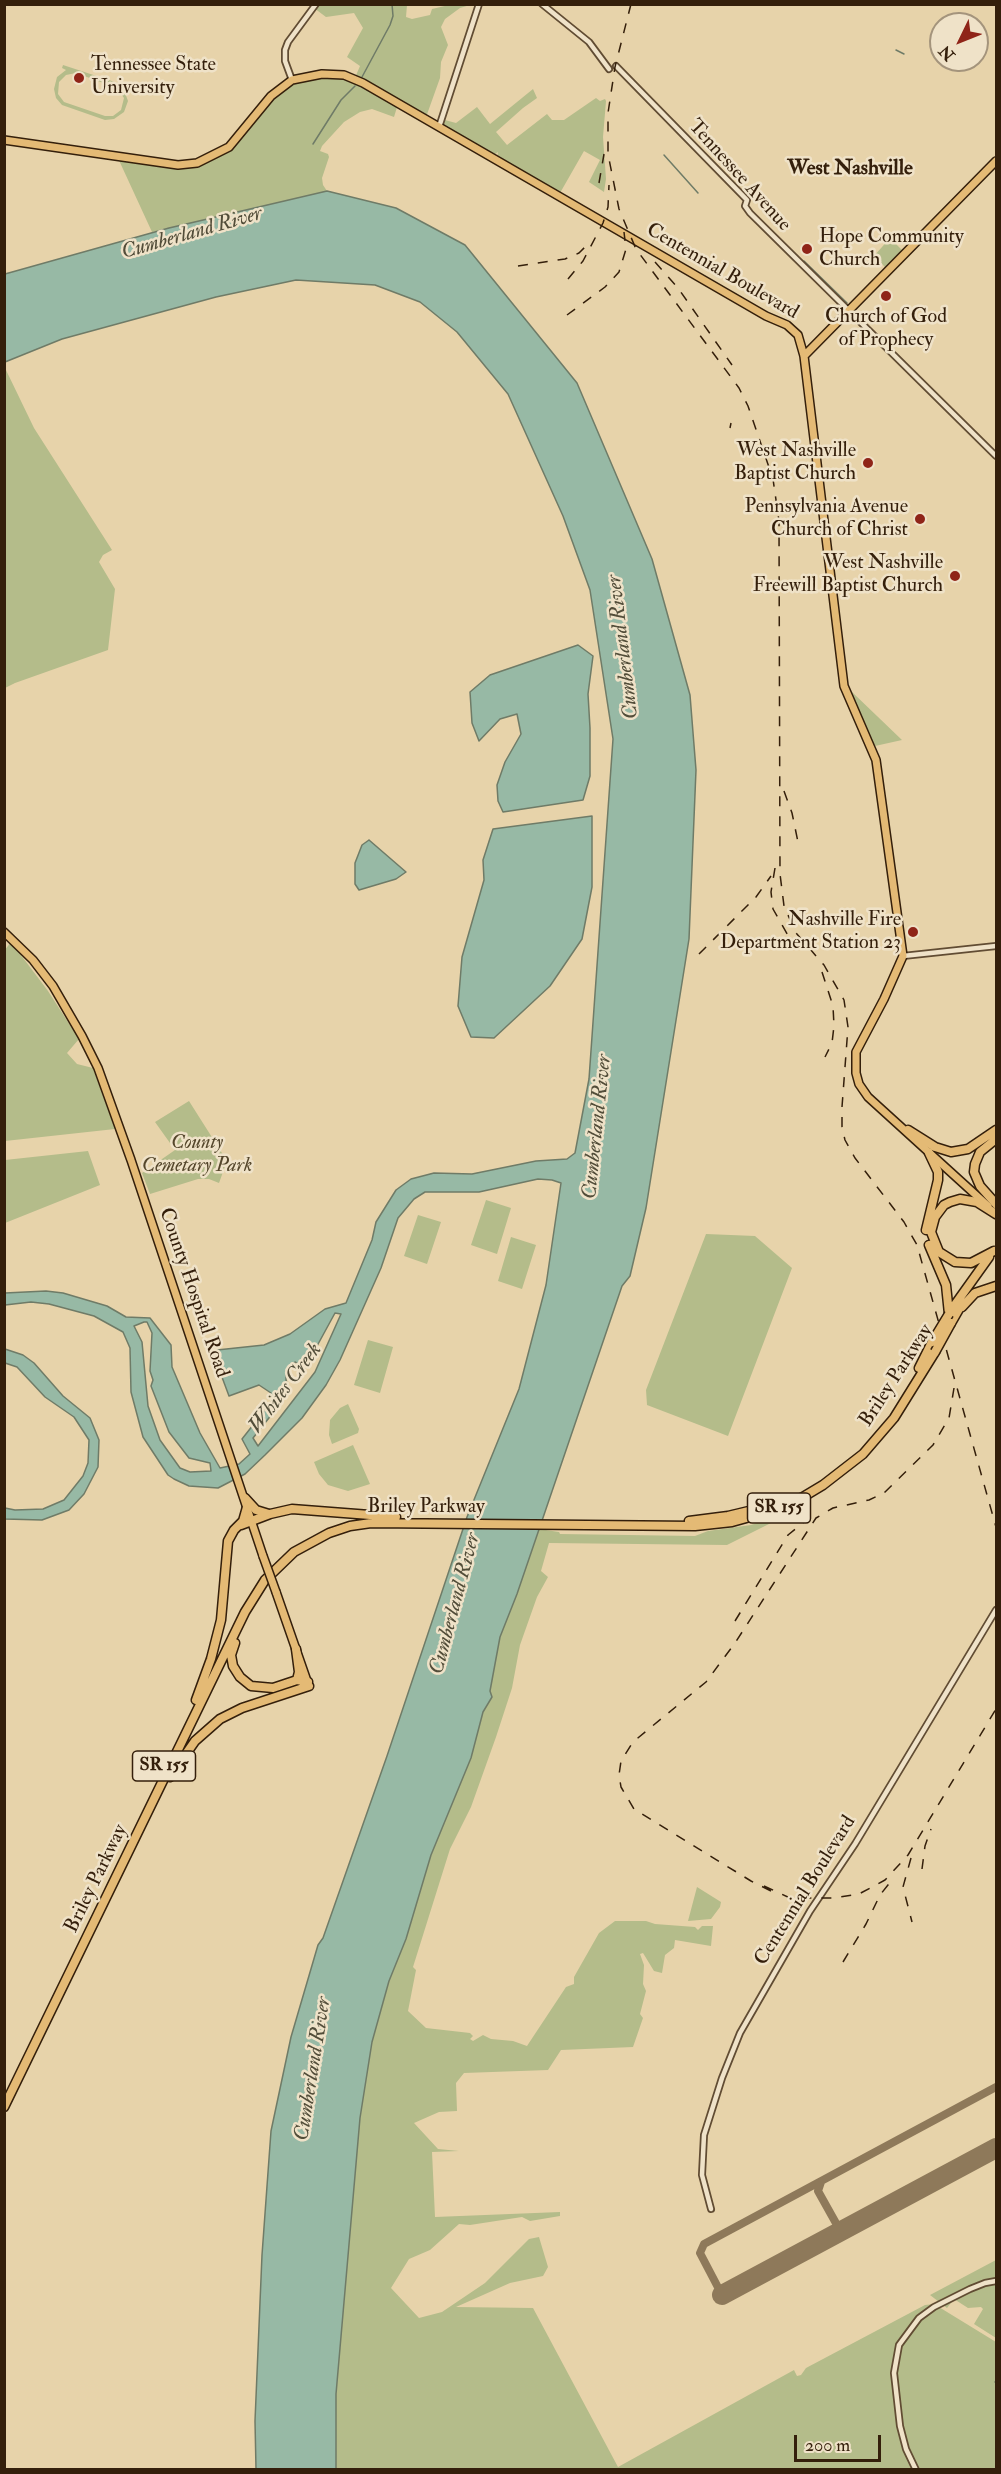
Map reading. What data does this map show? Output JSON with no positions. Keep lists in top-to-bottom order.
{
  "streets": {
    "highway": ["Briley Parkway", "SR 155"],
    "main road": ["Centennial Boulevard", "County Hospital Road"],
    "street": ["Tennessee Avenue"]
  },
  "districts": ["West Nashville"],
  "water": ["Cumberland River", "Whites Creek"],
  "parks": ["County Cemetary Park"],
  "places": [
    "Tennessee State University",
    "Hope Community Church",
    "Church of God of Prophecy",
    "West Nashville Baptist Church",
    "Pennsylvania Avenue Church of Christ",
    "West Nashville Freewill Baptist Church",
    "Nashville Fire Department Station 23"
  ],
  "scale_bar": "200 m",
  "north": "bottom left"
}
